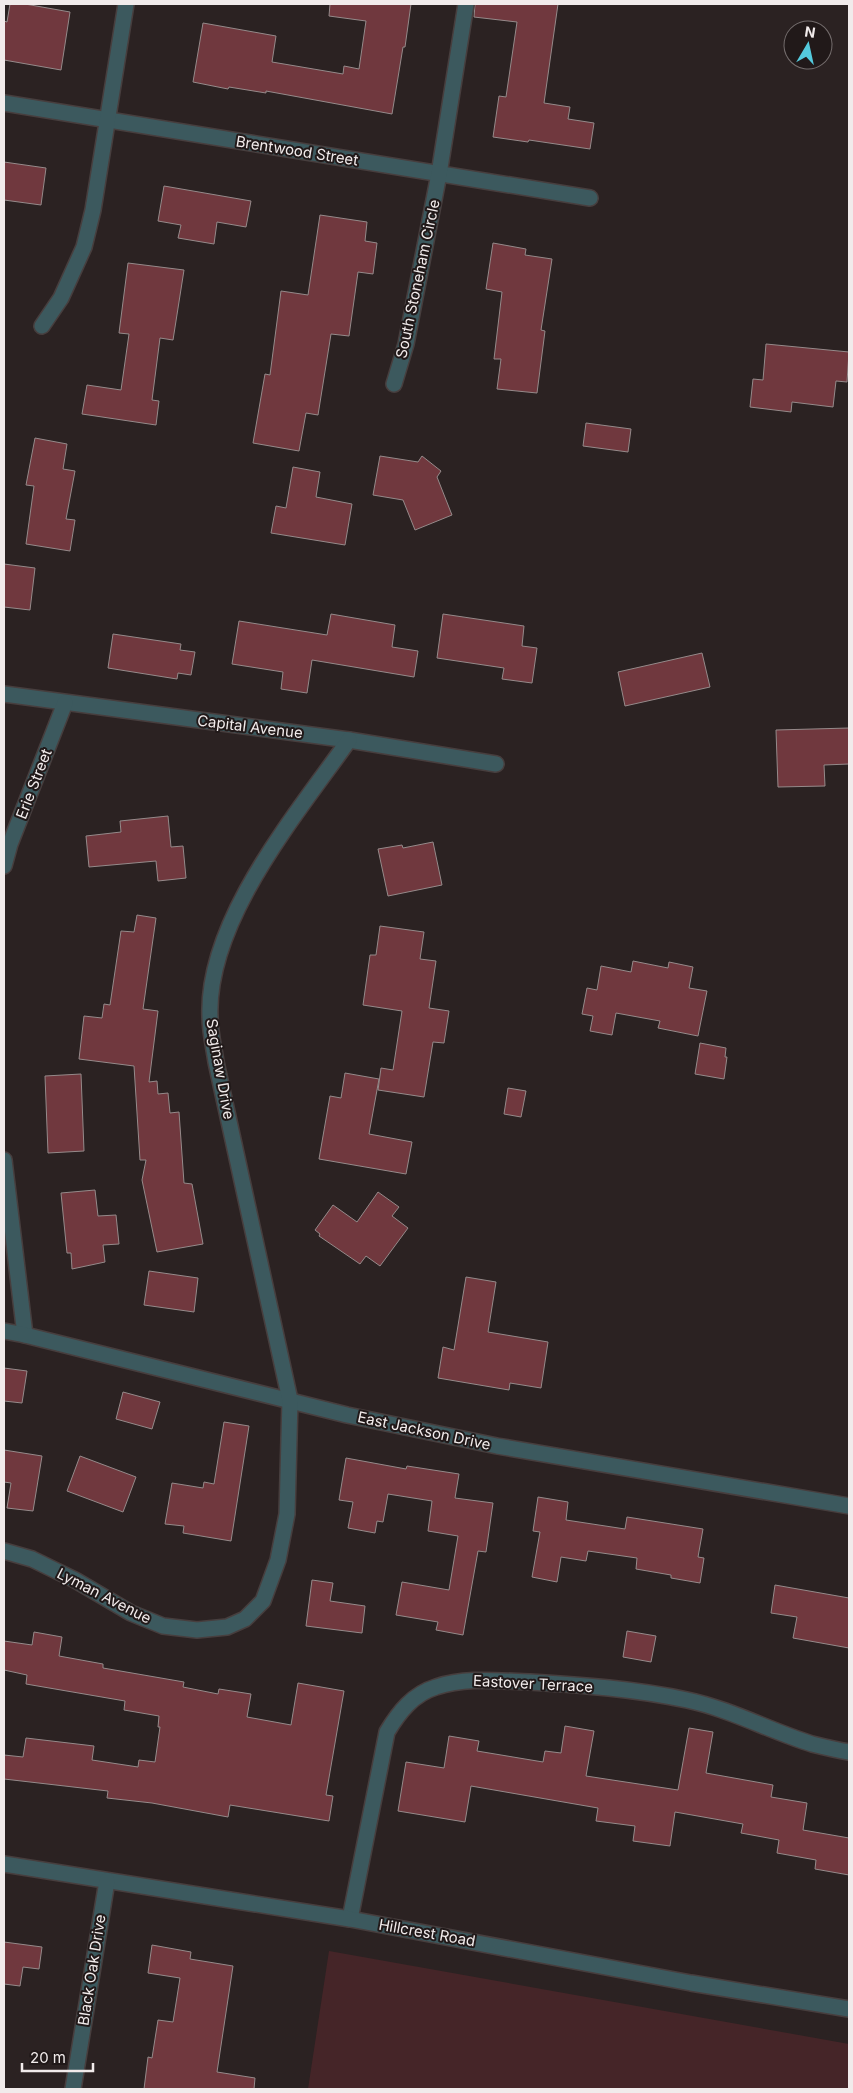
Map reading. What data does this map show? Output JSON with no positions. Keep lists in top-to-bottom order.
{
  "streets": {
    "street": [
      "Brentwood Street",
      "South Stoneham Circle",
      "Capital Avenue",
      "Erie Street",
      "Saginaw Drive",
      "East Jackson Drive",
      "Lyman Avenue",
      "Eastover Terrace",
      "Hillcrest Road",
      "Black Oak Drive"
    ]
  },
  "crossings": [
    ["Brentwood Street", "South Stoneham Circle"],
    ["Capital Avenue", "Erie Street"],
    ["Capital Avenue", "Saginaw Drive"],
    ["Saginaw Drive", "East Jackson Drive"],
    ["Saginaw Drive", "Lyman Avenue"],
    ["East Jackson Drive", "Lyman Avenue"],
    ["Eastover Terrace", "Hillcrest Road"],
    ["Hillcrest Road", "Black Oak Drive"]
  ],
  "scale_bar": "20 m",
  "north": "top"
}
